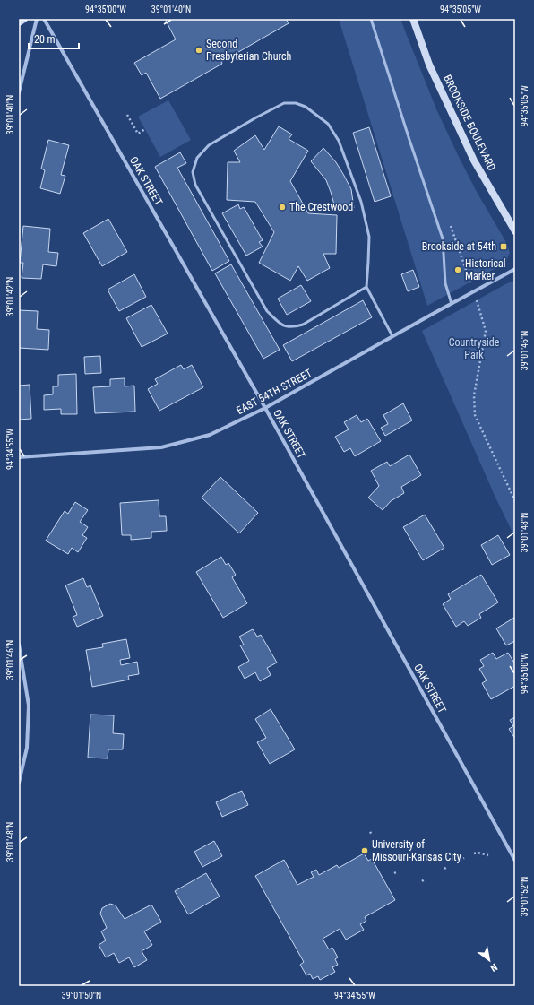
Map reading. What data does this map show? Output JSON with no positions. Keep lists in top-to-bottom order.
{
  "streets": {
    "main road": ["BROOKSIDE BOULEVARD"],
    "street": ["OAK STREET", "EAST 54TH STREET"]
  },
  "crossings": [
    ["OAK STREET", "EAST 54TH STREET"]
  ],
  "parks": ["Countryside Park"],
  "places": {
    "other": [
      "Second Presbyterian Church",
      "The Crestwood",
      "Historical Marker",
      "University of Missouri-Kansas City"
    ],
    "transit": ["Brookside at 54th"]
  },
  "scale_bar": "20 m",
  "north": "bottom right",
  "coordinates": [
    "94°35'00\"W",
    "39°01'40\"N",
    "94°35'05\"W",
    "39°01'42\"N",
    "39°01'46\"N",
    "94°34'55\"W",
    "39°01'48\"N",
    "39°01'52\"N",
    "39°01'50\"N"
  ]
}
